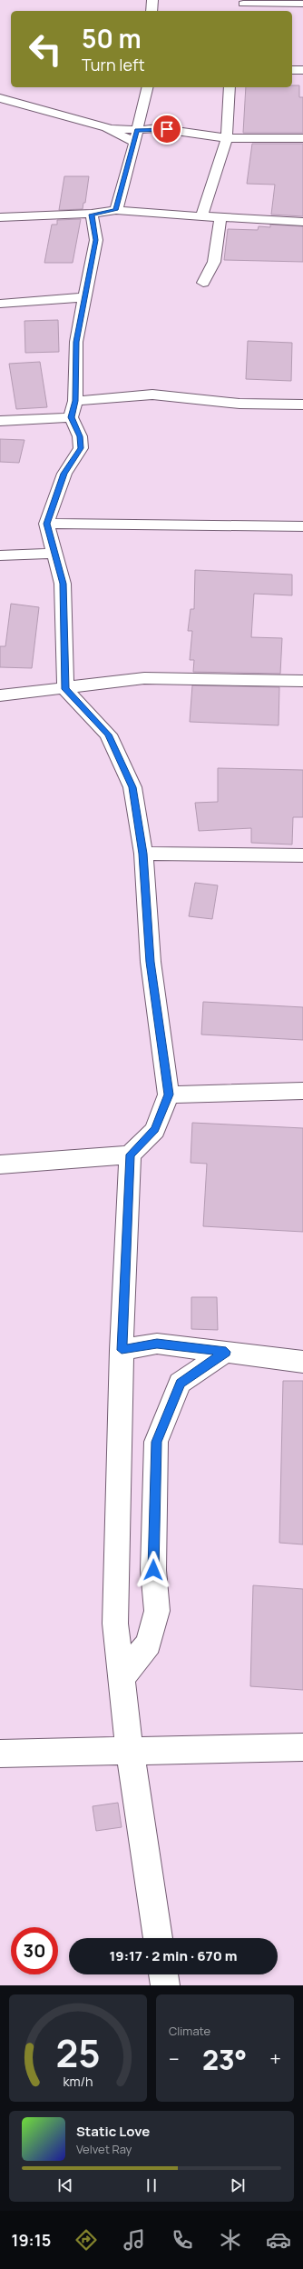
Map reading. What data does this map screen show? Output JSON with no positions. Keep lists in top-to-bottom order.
{
  "page": {
    "turn": ["50 m", "Turn left"],
    "limit": "30",
    "trip": "19:17 · 2 min · 670 m",
    "tile": "Climate",
    "heat": ["−", "23°", "+"],
    "song": ["Static Love", "Velvet Ray"],
    "tabs": "19:15",
    "gauge": ["25", "km/h"]
  }
}
